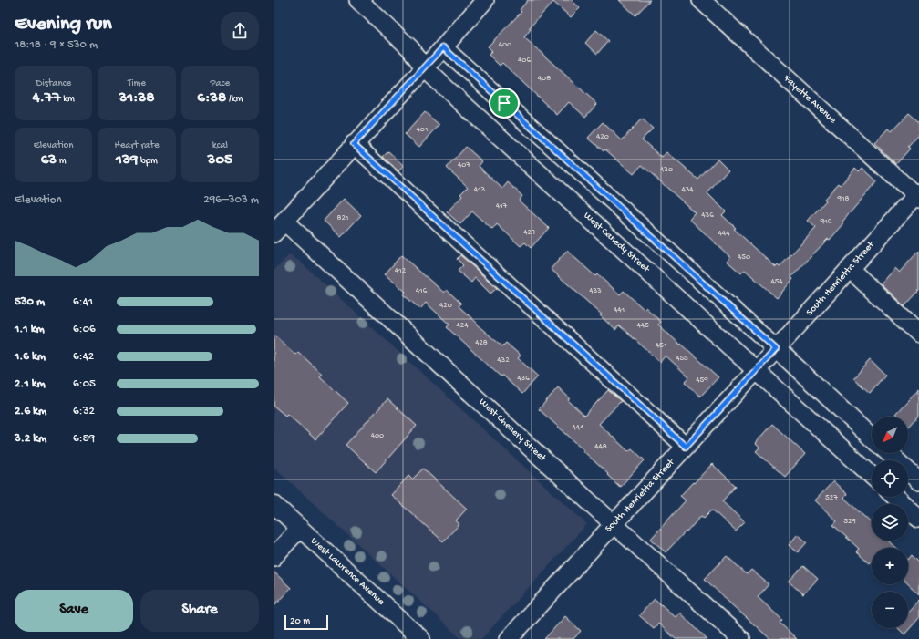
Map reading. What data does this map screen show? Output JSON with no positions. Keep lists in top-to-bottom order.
{
  "streets": {
    "street": [
      "Fayette Avenue",
      "West Canedy Street",
      "South Henrietta Street",
      "West Chenery Street",
      "West Lawrence Avenue"
    ]
  },
  "crossings": [
    ["Fayette Avenue", "South Henrietta Street"],
    ["West Canedy Street", "South Henrietta Street"],
    ["South Henrietta Street", "West Chenery Street"]
  ],
  "house_numbers": [
    "400",
    "406",
    "408",
    "401",
    "420",
    "407",
    "430",
    "413",
    "434",
    "918",
    "417",
    "436",
    "821",
    "916",
    "427",
    "444",
    "450",
    "412",
    "454",
    "416",
    "433",
    "420",
    "441",
    "424",
    "445",
    "428",
    "451",
    "455",
    "432",
    "436",
    "459",
    "444",
    "400",
    "448",
    "527",
    "529"
  ],
  "scale_bar": "20 m",
  "north": "bottom left",
  "page": {
    "heading": ["Evening run", "18:18 · 9 × 530 m"],
    "stats": [
      ["Distance", "4.77 km"],
      ["Time", "31:38"],
      ["Pace", "6:38 /km"],
      ["Elevation", "63 m"],
      ["Heart rate", "139 bpm"],
      ["kcal", "305"]
    ],
    "chart": ["Elevation", "296–303 m"],
    "list": [
      {
        "name": "530 m",
        "note": "6:41"
      },
      {
        "name": "1.1 km",
        "note": "6:06"
      },
      {
        "name": "1.6 km",
        "note": "6:42"
      },
      {
        "name": "2.1 km",
        "note": "6:05"
      },
      {
        "name": "2.6 km",
        "note": "6:32"
      },
      {
        "name": "3.2 km",
        "note": "6:59"
      }
    ],
    "map_buttons": ["+", "−"],
    "buttons": ["Save", "Share"],
    "scale": "20 m"
  }
}
